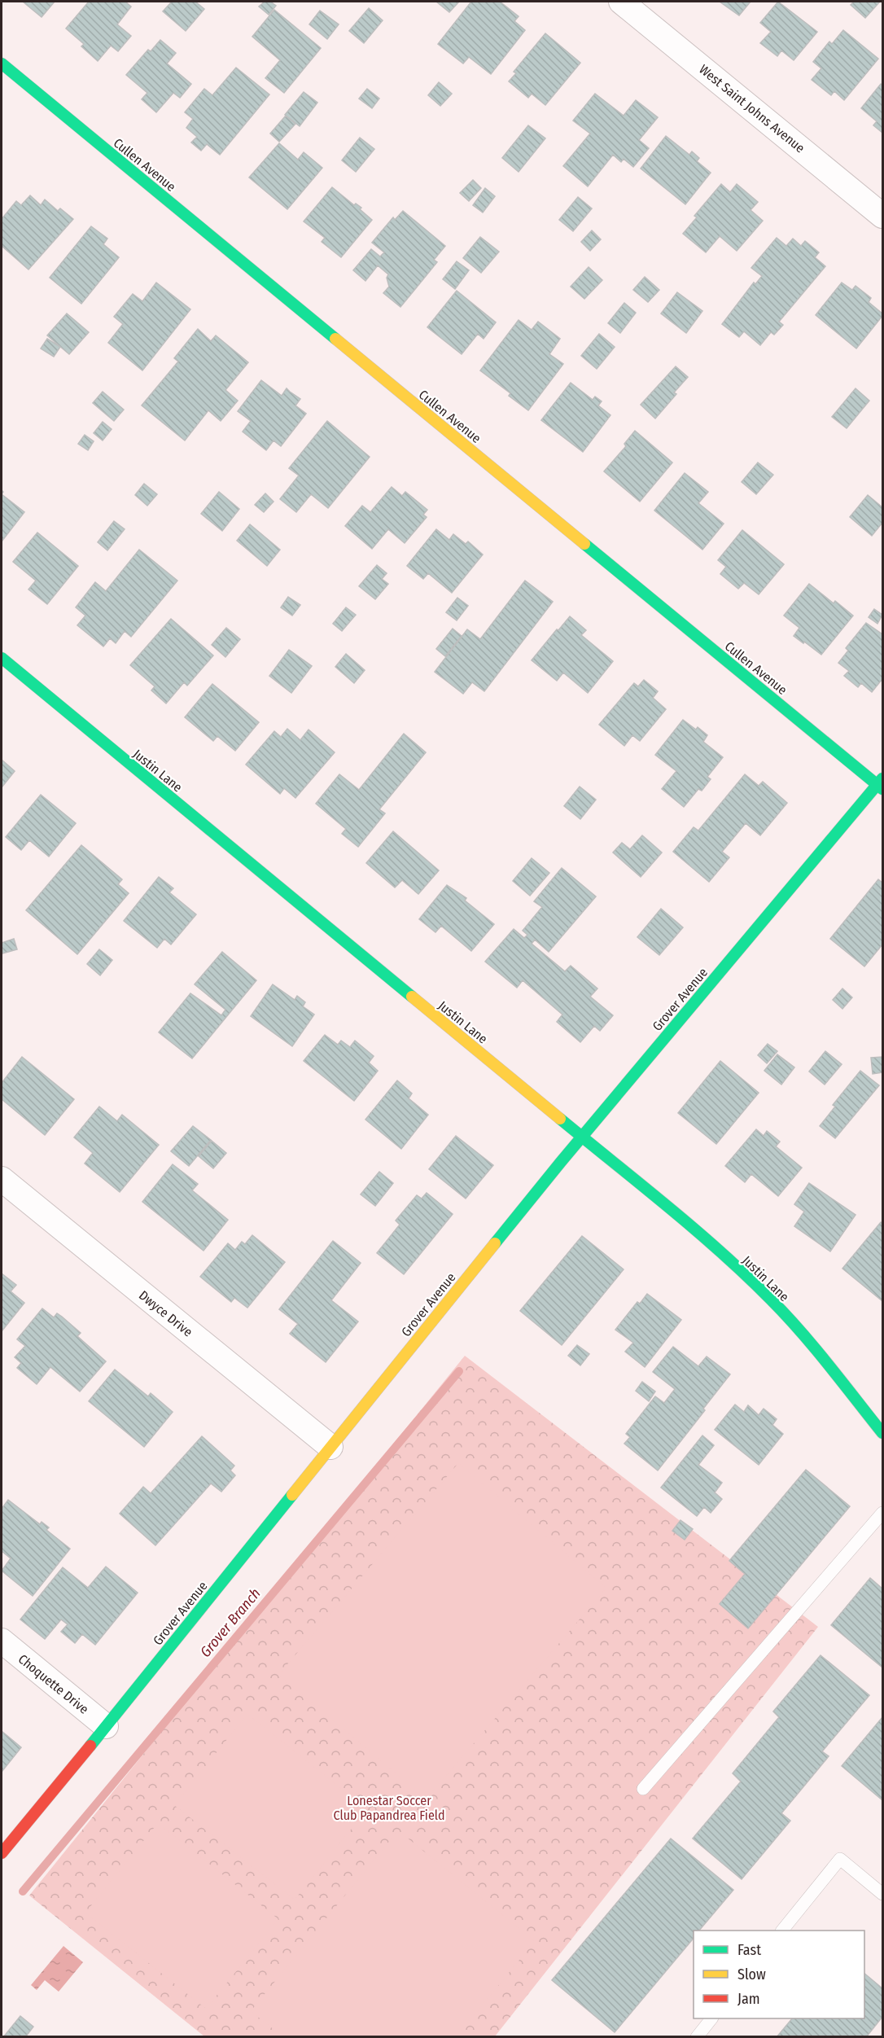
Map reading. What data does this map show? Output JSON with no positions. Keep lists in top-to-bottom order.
{
  "streets": {
    "street": [
      "West Saint Johns Avenue",
      "Cullen Avenue",
      "Justin Lane",
      "Grover Avenue",
      "Dwyce Drive",
      "Choquette Drive"
    ]
  },
  "crossings": [
    ["Cullen Avenue", "Grover Avenue"],
    ["Justin Lane", "Grover Avenue"],
    ["Grover Avenue", "Dwyce Drive"],
    ["Grover Avenue", "Choquette Drive"]
  ],
  "water": ["Grover Branch"],
  "parks": ["Lonestar Soccer Club Papandrea Field"],
  "legend": ["Fast", "Slow", "Jam"]
}
